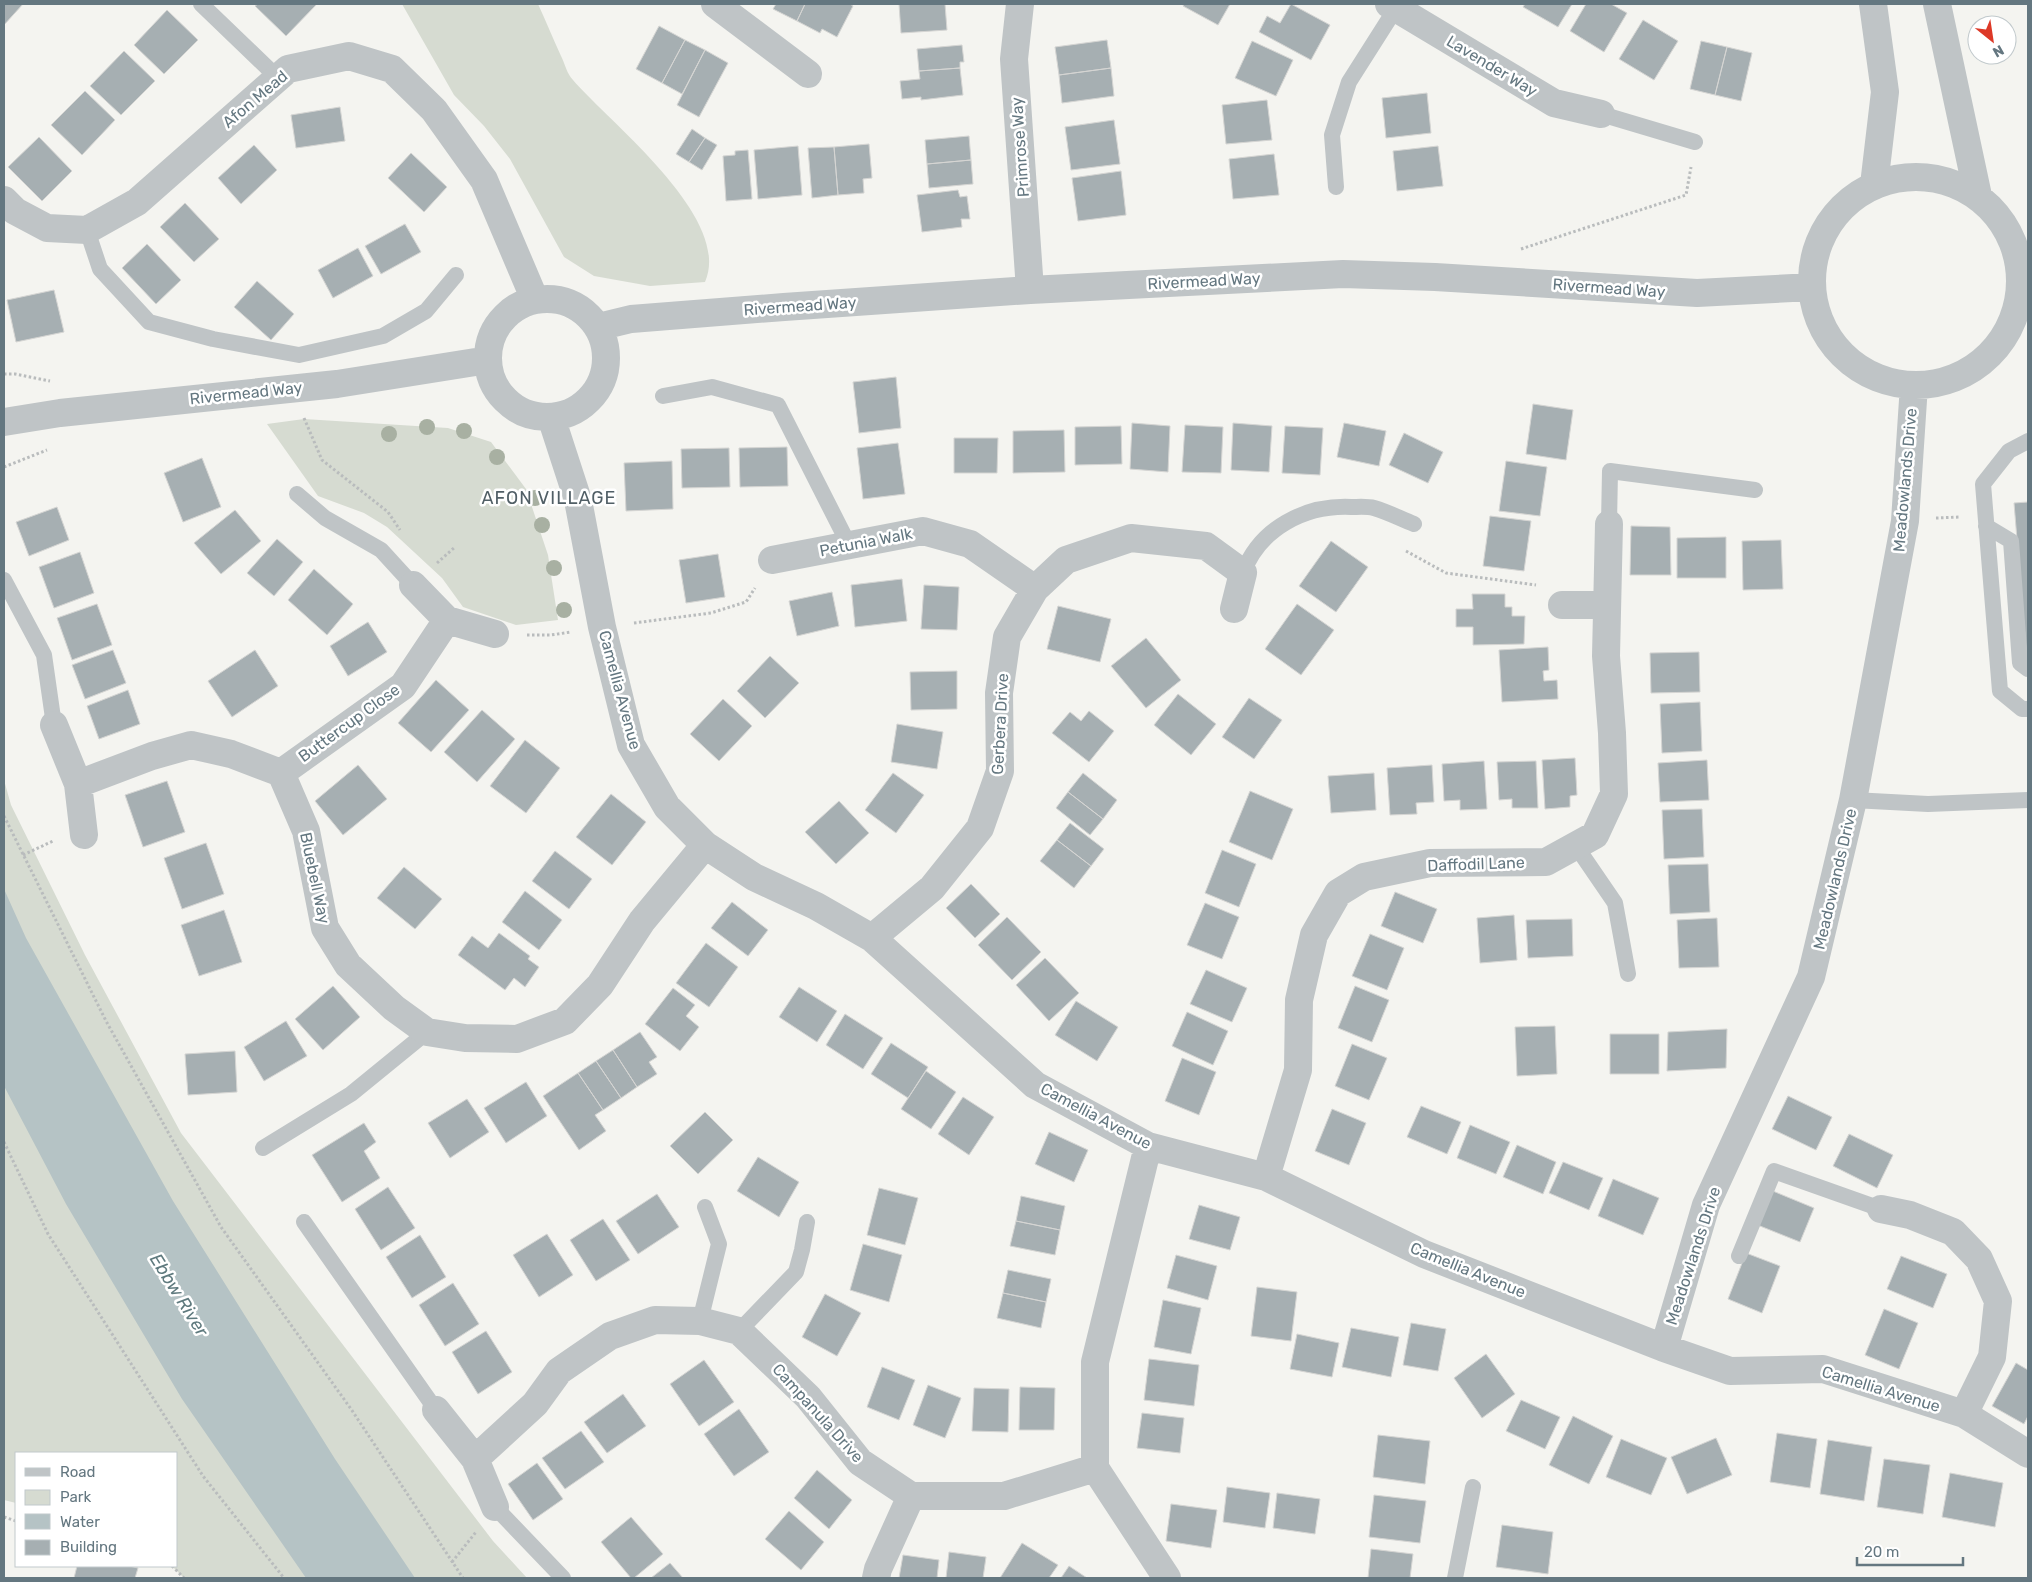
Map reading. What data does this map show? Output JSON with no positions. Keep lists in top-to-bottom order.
{
  "streets": {
    "street": [
      "Lavender Way",
      "Afon Mead",
      "Primrose Way",
      "Rivermead Way",
      "Meadowlands Drive",
      "Petunia Walk",
      "Camellia Avenue",
      "Buttercup Close",
      "Gerbera Drive",
      "Daffodil Lane",
      "Bluebell Way",
      "Campanula Drive"
    ]
  },
  "crossings": [
    ["Afon Mead", "Rivermead Way"],
    ["Afon Mead", "Camellia Avenue"],
    ["Primrose Way", "Rivermead Way"],
    ["Rivermead Way", "Camellia Avenue"],
    ["Meadowlands Drive", "Camellia Avenue"],
    ["Petunia Walk", "Gerbera Drive"],
    ["Camellia Avenue", "Gerbera Drive"],
    ["Camellia Avenue", "Daffodil Lane"],
    ["Camellia Avenue", "Bluebell Way"],
    ["Buttercup Close", "Bluebell Way"]
  ],
  "districts": ["AFON VILLAGE"],
  "water": ["Ebbw River"],
  "legend": [
    "Road",
    "Park",
    "Water",
    "Building"
  ],
  "scale_bar": "20 m",
  "north": "bottom right"
}
